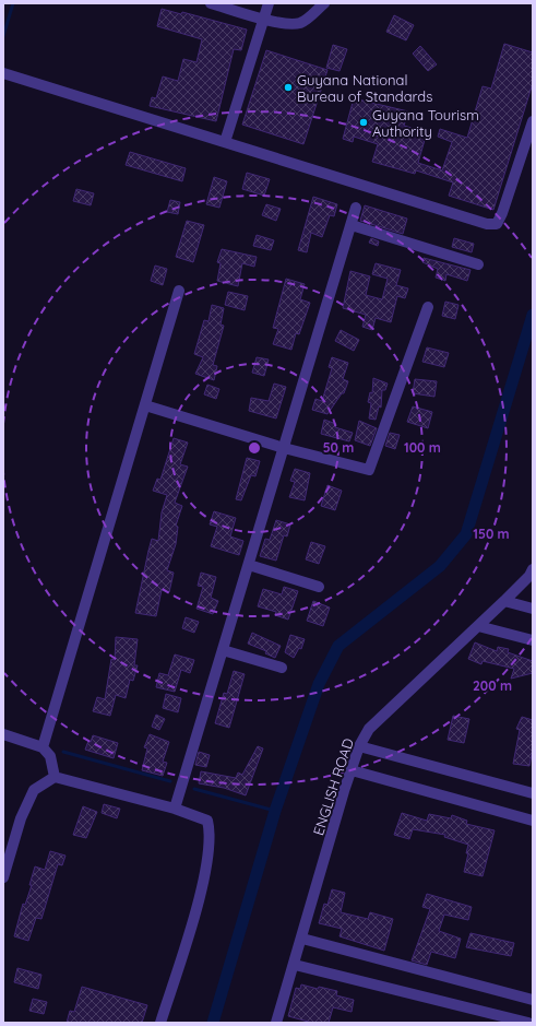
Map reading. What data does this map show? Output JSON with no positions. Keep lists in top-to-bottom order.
{
  "streets": {
    "street": ["ENGLISH ROAD"]
  },
  "places": ["Guyana National Bureau of Standards", "Guyana Tourism Authority"],
  "rings": [
    "50 m",
    "100 m",
    "150 m",
    "200 m"
  ]
}
